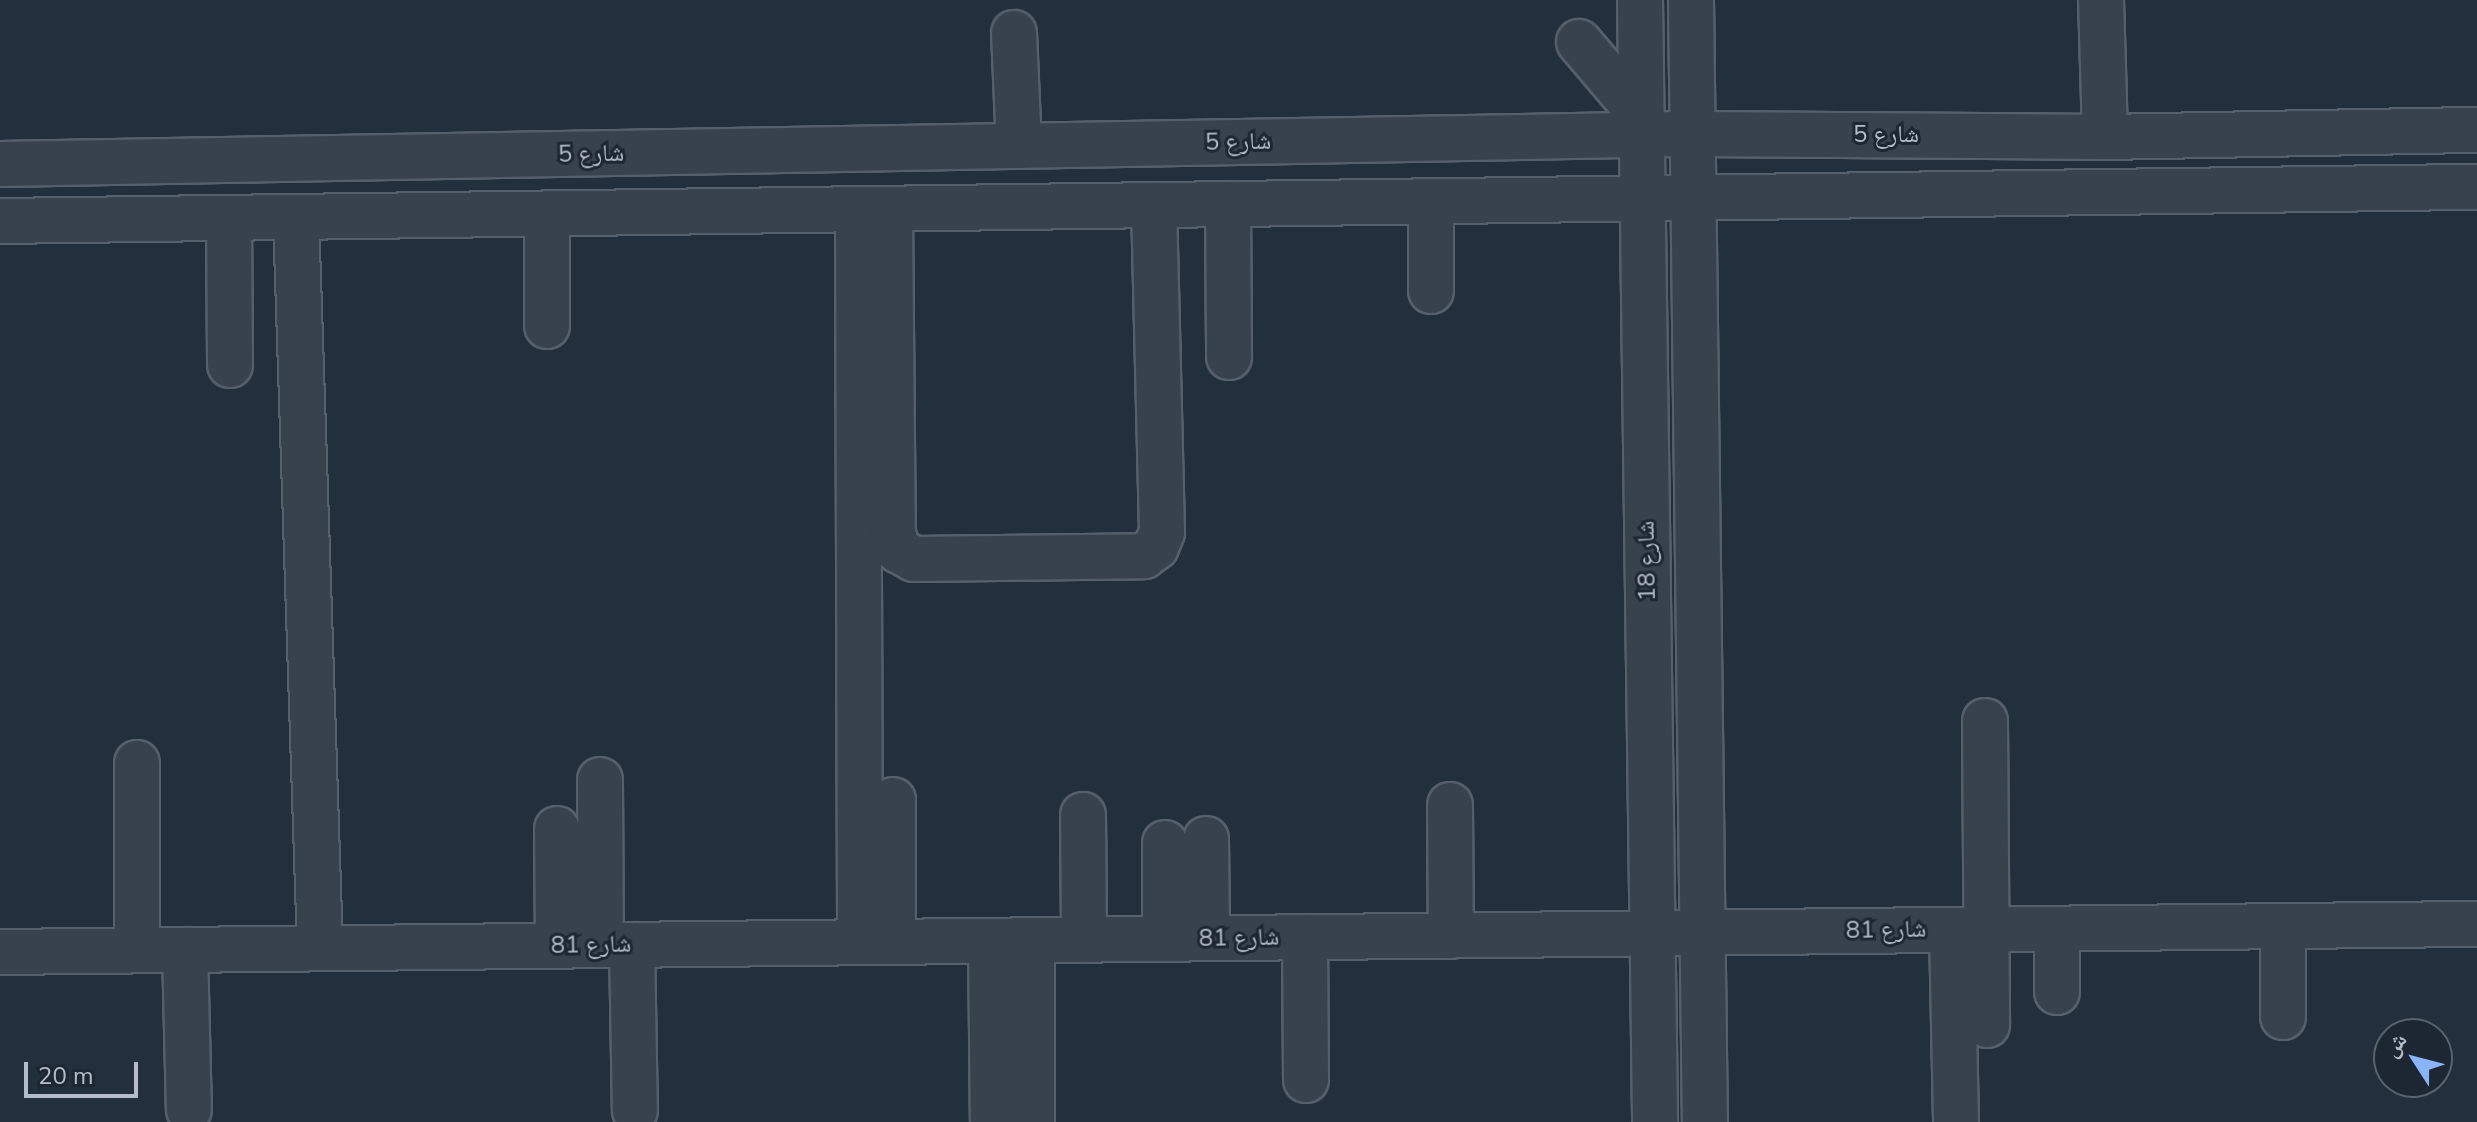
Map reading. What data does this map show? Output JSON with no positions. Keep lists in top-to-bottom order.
{
  "streets": {
    "street": ["شارع 5", "شارع 18", "شارع 81"]
  },
  "crossings": [
    ["شارع 5", "شارع 18"],
    ["شارع 18", "شارع 81"]
  ],
  "scale_bar": "20 m",
  "north": "top left"
}
